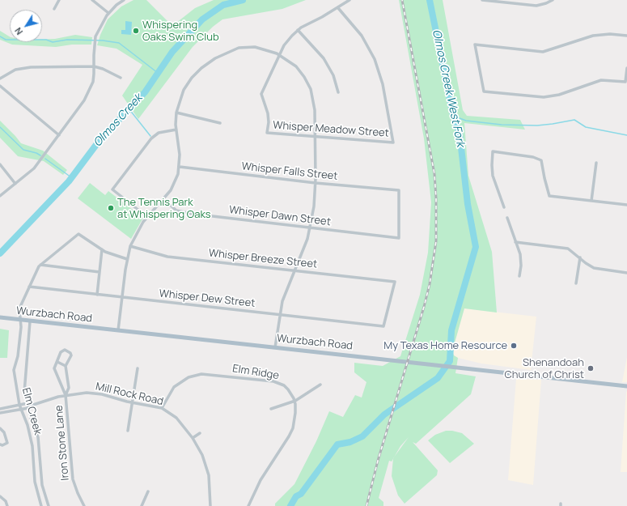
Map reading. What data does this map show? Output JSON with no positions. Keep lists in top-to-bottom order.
{
  "streets": {
    "main road": ["Wurzbach Road"],
    "street": [
      "Whisper Meadow Street",
      "Whisper Falls Street",
      "Whisper Dawn Street",
      "Whisper Breeze Street",
      "Whisper Dew Street",
      "Elm Ridge",
      "Mill Rock Road",
      "Elm Creek",
      "Iron Stone Lane"
    ]
  },
  "crossings": [
    ["Whisper Falls Street", "Whisper Dawn Street"],
    ["Whisper Breeze Street", "Whisper Dew Street"],
    ["Whisper Dew Street", "Elm Creek"],
    ["Wurzbach Road", "Elm Creek"],
    ["Elm Ridge", "Mill Rock Road"],
    ["Mill Rock Road", "Elm Creek"],
    ["Mill Rock Road", "Iron Stone Lane"]
  ],
  "water": ["Olmos Creek West Fork", "Olmos Creek"],
  "places": [
    "Whispering Oaks Swim Club",
    "The Tennis Park at Whispering Oaks",
    "My Texas Home Resource",
    "Shenandoah Church of Christ"
  ],
  "north": "bottom left"
}
